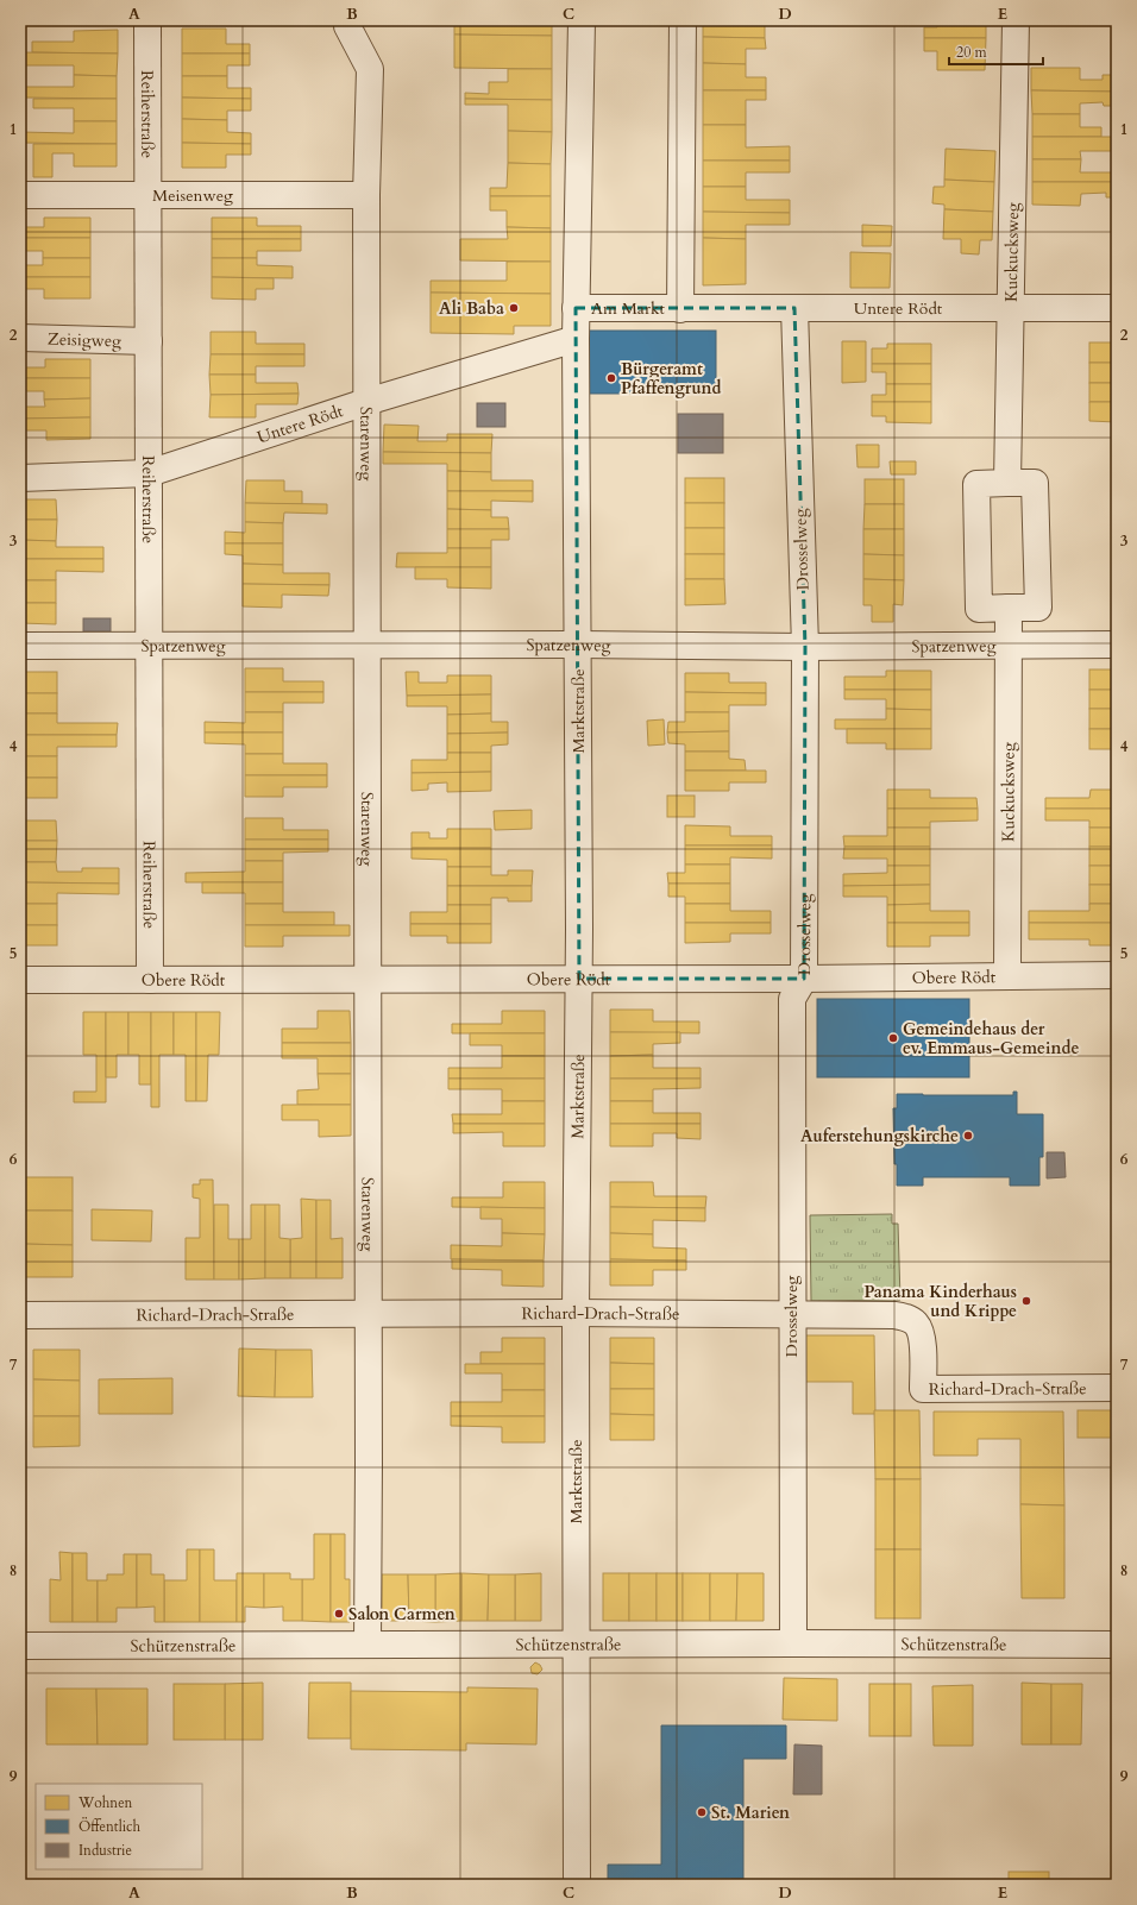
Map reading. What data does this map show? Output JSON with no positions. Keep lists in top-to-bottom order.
{
  "streets": {
    "street": [
      "Reiherstraße",
      "Meisenweg",
      "Kuckucksweg",
      "Am Markt",
      "Untere Rödt",
      "Zeisigweg",
      "Starenweg",
      "Drosselweg",
      "Spatzenweg",
      "Marktstraße",
      "Obere Rödt",
      "Richard-Drach-Straße",
      "Schützenstraße"
    ]
  },
  "crossings": [
    ["Reiherstraße", "Meisenweg"],
    ["Reiherstraße", "Untere Rödt"],
    ["Reiherstraße", "Zeisigweg"],
    ["Reiherstraße", "Spatzenweg"],
    ["Reiherstraße", "Obere Rödt"],
    ["Meisenweg", "Starenweg"],
    ["Kuckucksweg", "Untere Rödt"],
    ["Kuckucksweg", "Spatzenweg"],
    ["Kuckucksweg", "Obere Rödt"],
    ["Am Markt", "Untere Rödt"],
    ["Am Markt", "Marktstraße"],
    ["Untere Rödt", "Starenweg"],
    ["Untere Rödt", "Drosselweg"],
    ["Untere Rödt", "Marktstraße"],
    ["Starenweg", "Spatzenweg"],
    ["Starenweg", "Obere Rödt"],
    ["Starenweg", "Richard-Drach-Straße"],
    ["Starenweg", "Schützenstraße"],
    ["Drosselweg", "Spatzenweg"],
    ["Drosselweg", "Obere Rödt"],
    ["Drosselweg", "Richard-Drach-Straße"],
    ["Drosselweg", "Schützenstraße"],
    ["Spatzenweg", "Marktstraße"],
    ["Marktstraße", "Obere Rödt"],
    ["Marktstraße", "Richard-Drach-Straße"],
    ["Marktstraße", "Schützenstraße"]
  ],
  "places": [
    "Ali Baba",
    "Bürgeramt Pfaffengrund",
    "Gemeindehaus der ev. Emmaus-Gemeinde",
    "Auferstehungskirche",
    "Panama Kinderhaus und Krippe",
    "Salon Carmen",
    "St. Marien"
  ],
  "legend": ["Wohnen", "Öffentlich", "Industrie"],
  "scale_bar": "20 m",
  "grid": {
    "columns": [
      "A",
      "B",
      "C",
      "D",
      "E"
    ],
    "rows": [
      "1",
      "2",
      "3",
      "4",
      "5",
      "6",
      "7",
      "8",
      "9"
    ]
  }
}
